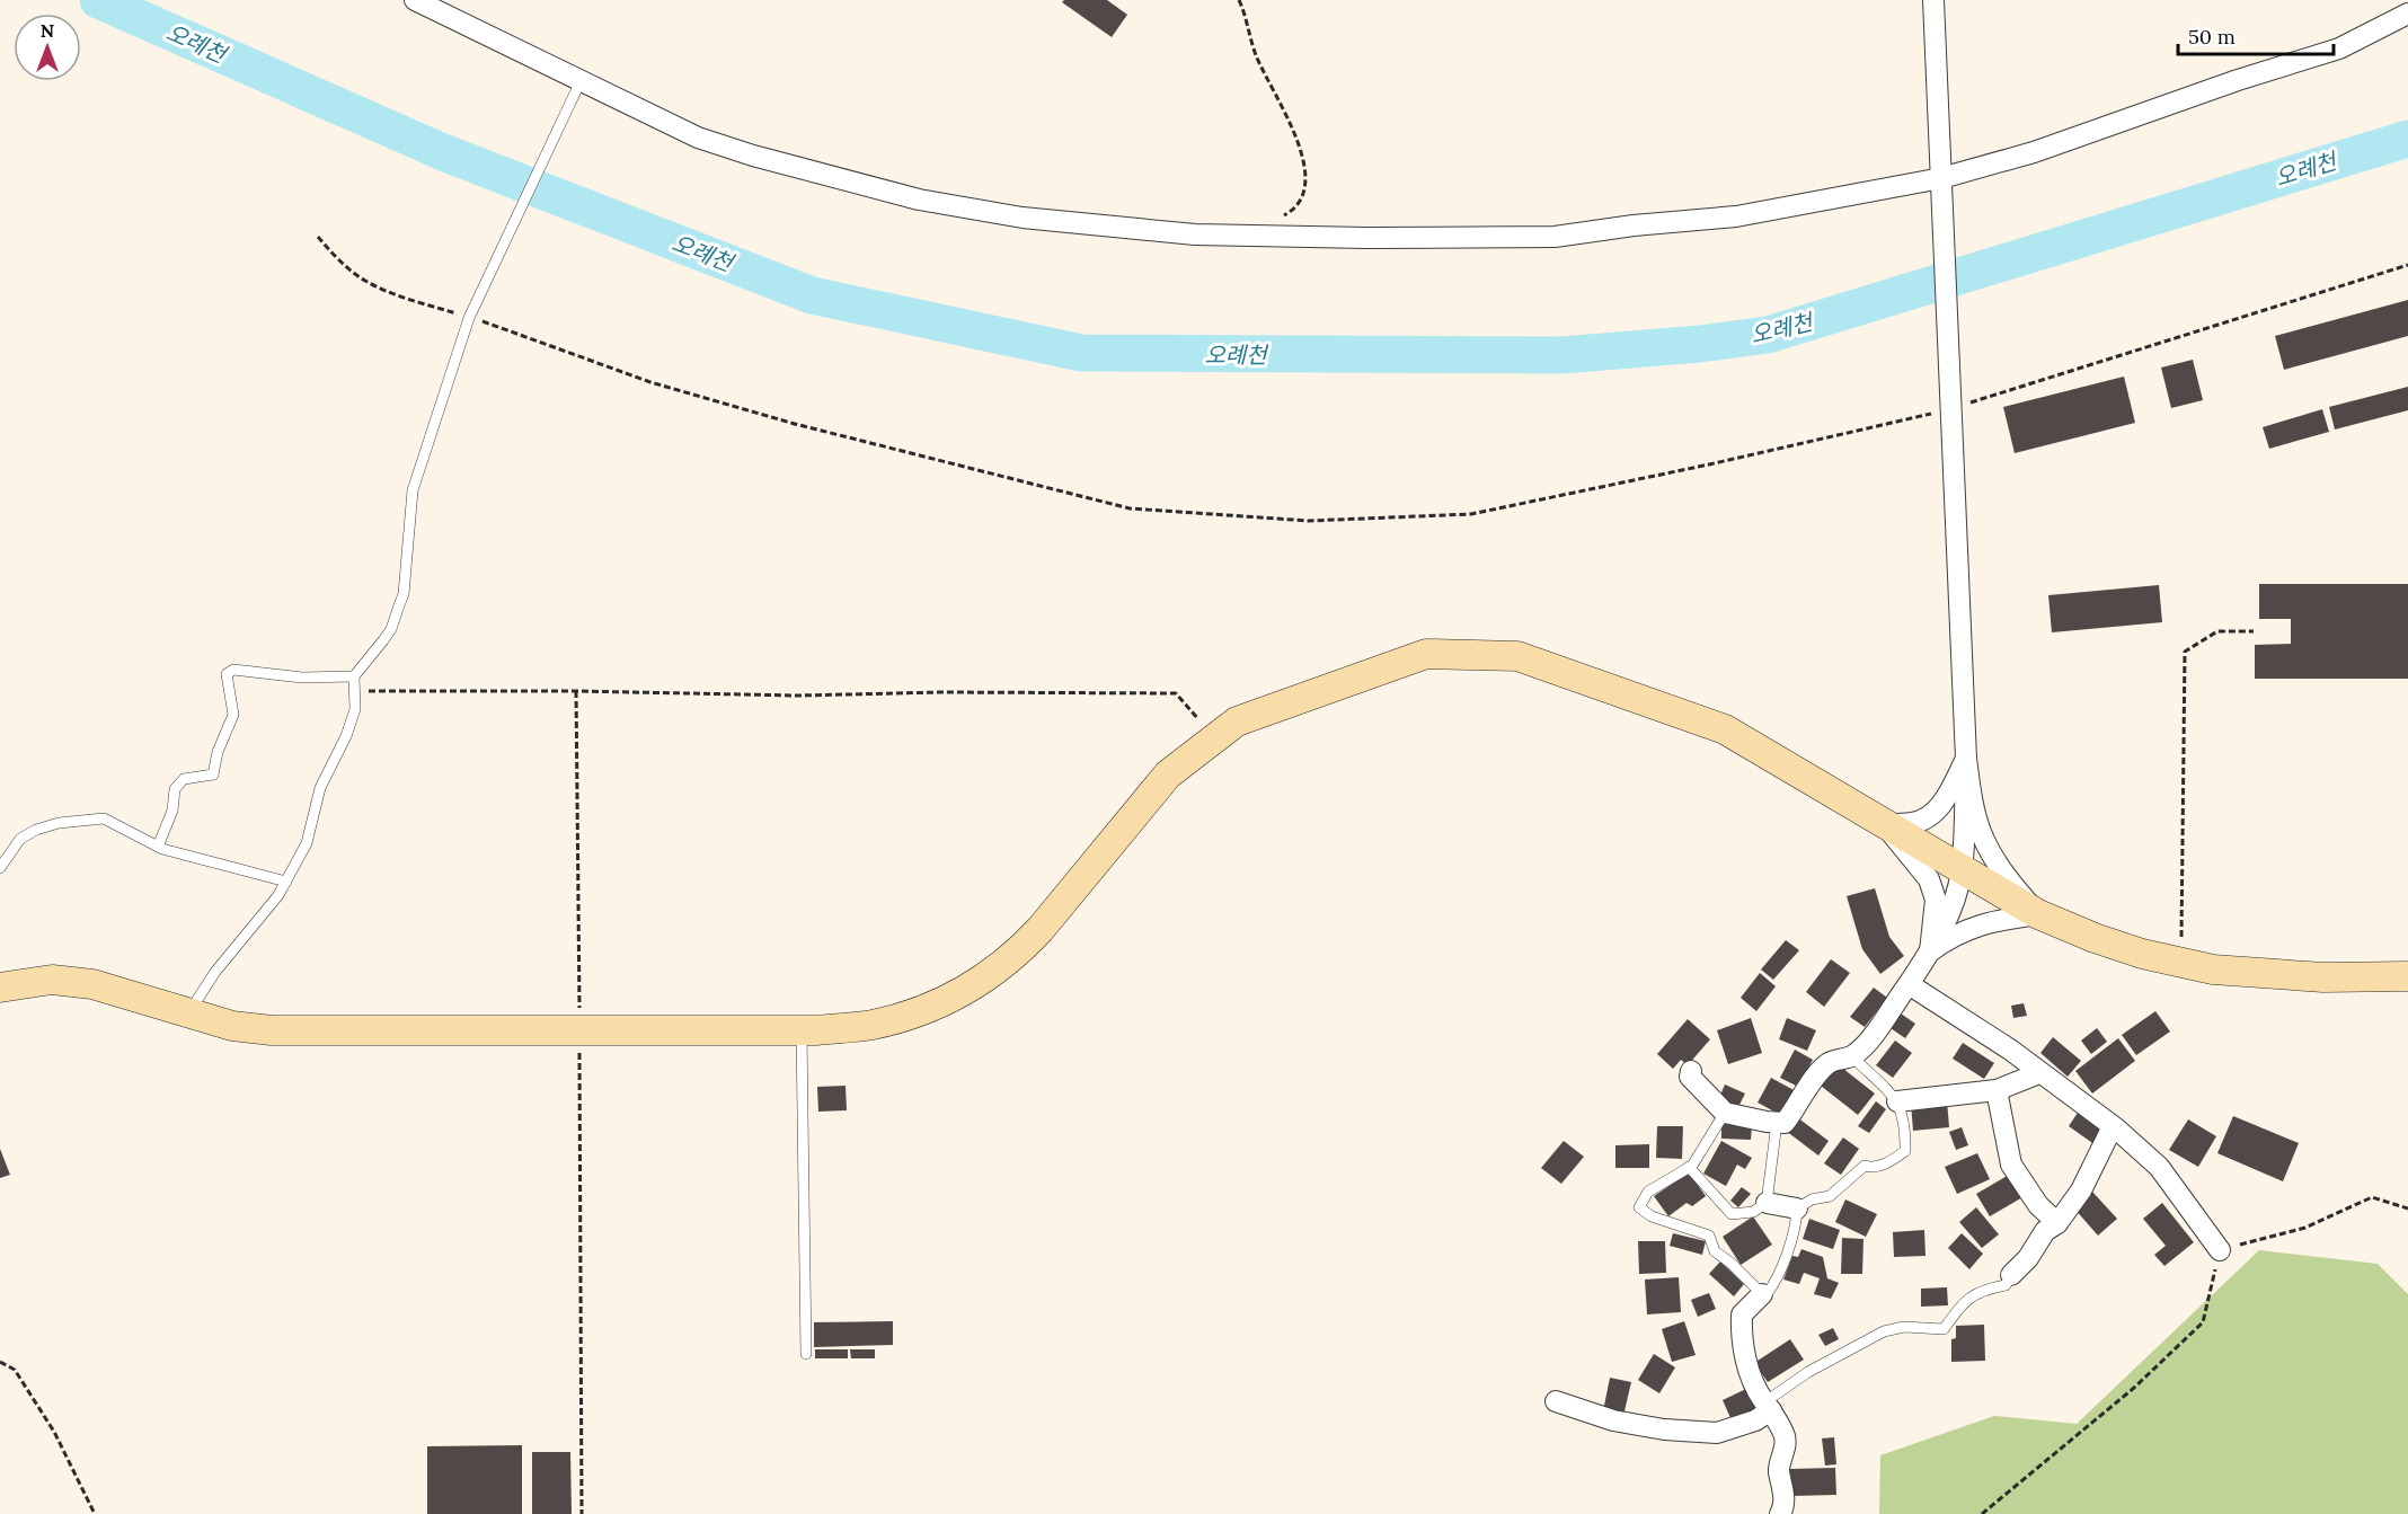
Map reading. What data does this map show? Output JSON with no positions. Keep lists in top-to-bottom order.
{
  "water": ["오례천"],
  "scale_bar": "50 m",
  "north": "top"
}
